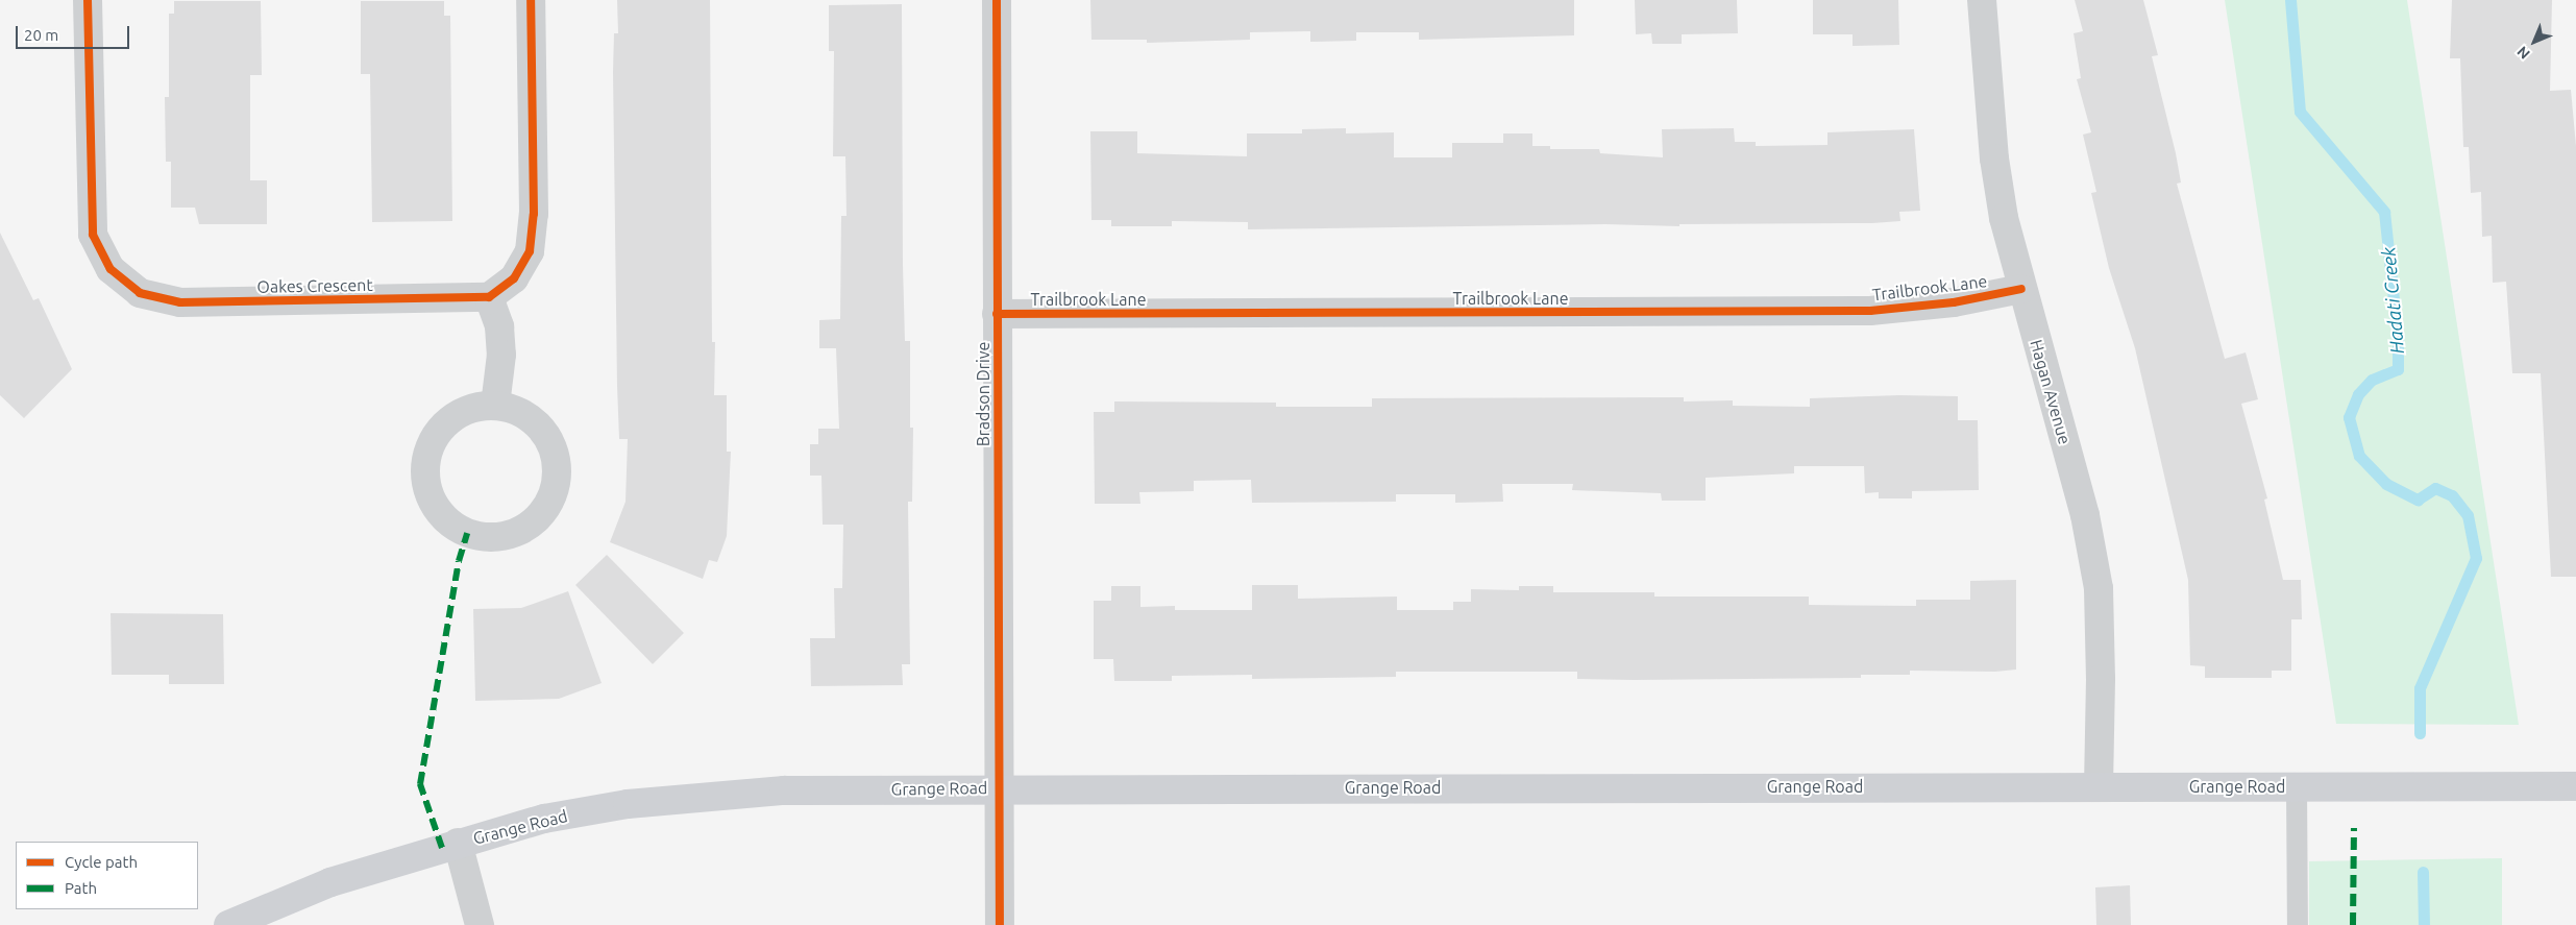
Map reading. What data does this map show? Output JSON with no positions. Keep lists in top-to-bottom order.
{
  "streets": {
    "main road": ["Grange Road"],
    "street": [
      "Oakes Crescent",
      "Trailbrook Lane",
      "Hagan Avenue",
      "Bradson Drive"
    ]
  },
  "crossings": [
    ["Trailbrook Lane", "Hagan Avenue"],
    ["Trailbrook Lane", "Bradson Drive"],
    ["Hagan Avenue", "Grange Road"],
    ["Bradson Drive", "Grange Road"]
  ],
  "water": ["Hadati Creek"],
  "legend": ["Cycle path", "Path"],
  "scale_bar": "20 m",
  "north": "bottom left"
}
